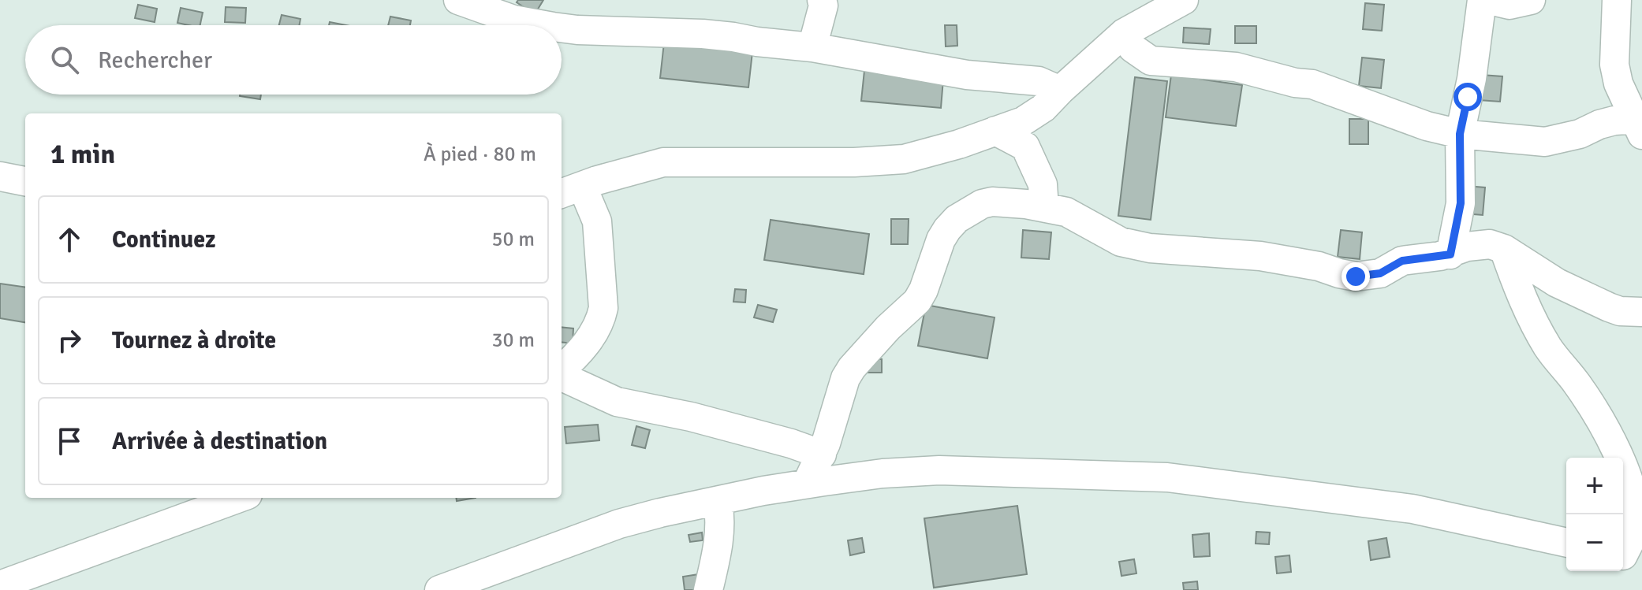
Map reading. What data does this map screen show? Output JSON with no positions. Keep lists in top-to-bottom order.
{
  "page": {
    "search": "Rechercher",
    "heading": ["1 min", "À pied · 80 m"],
    "list": [
      ["Continuez", "50 m"],
      ["Tournez à droite", "30 m"],
      "Arrivée à destination"
    ],
    "map_buttons": ["+", "−"]
  }
}
